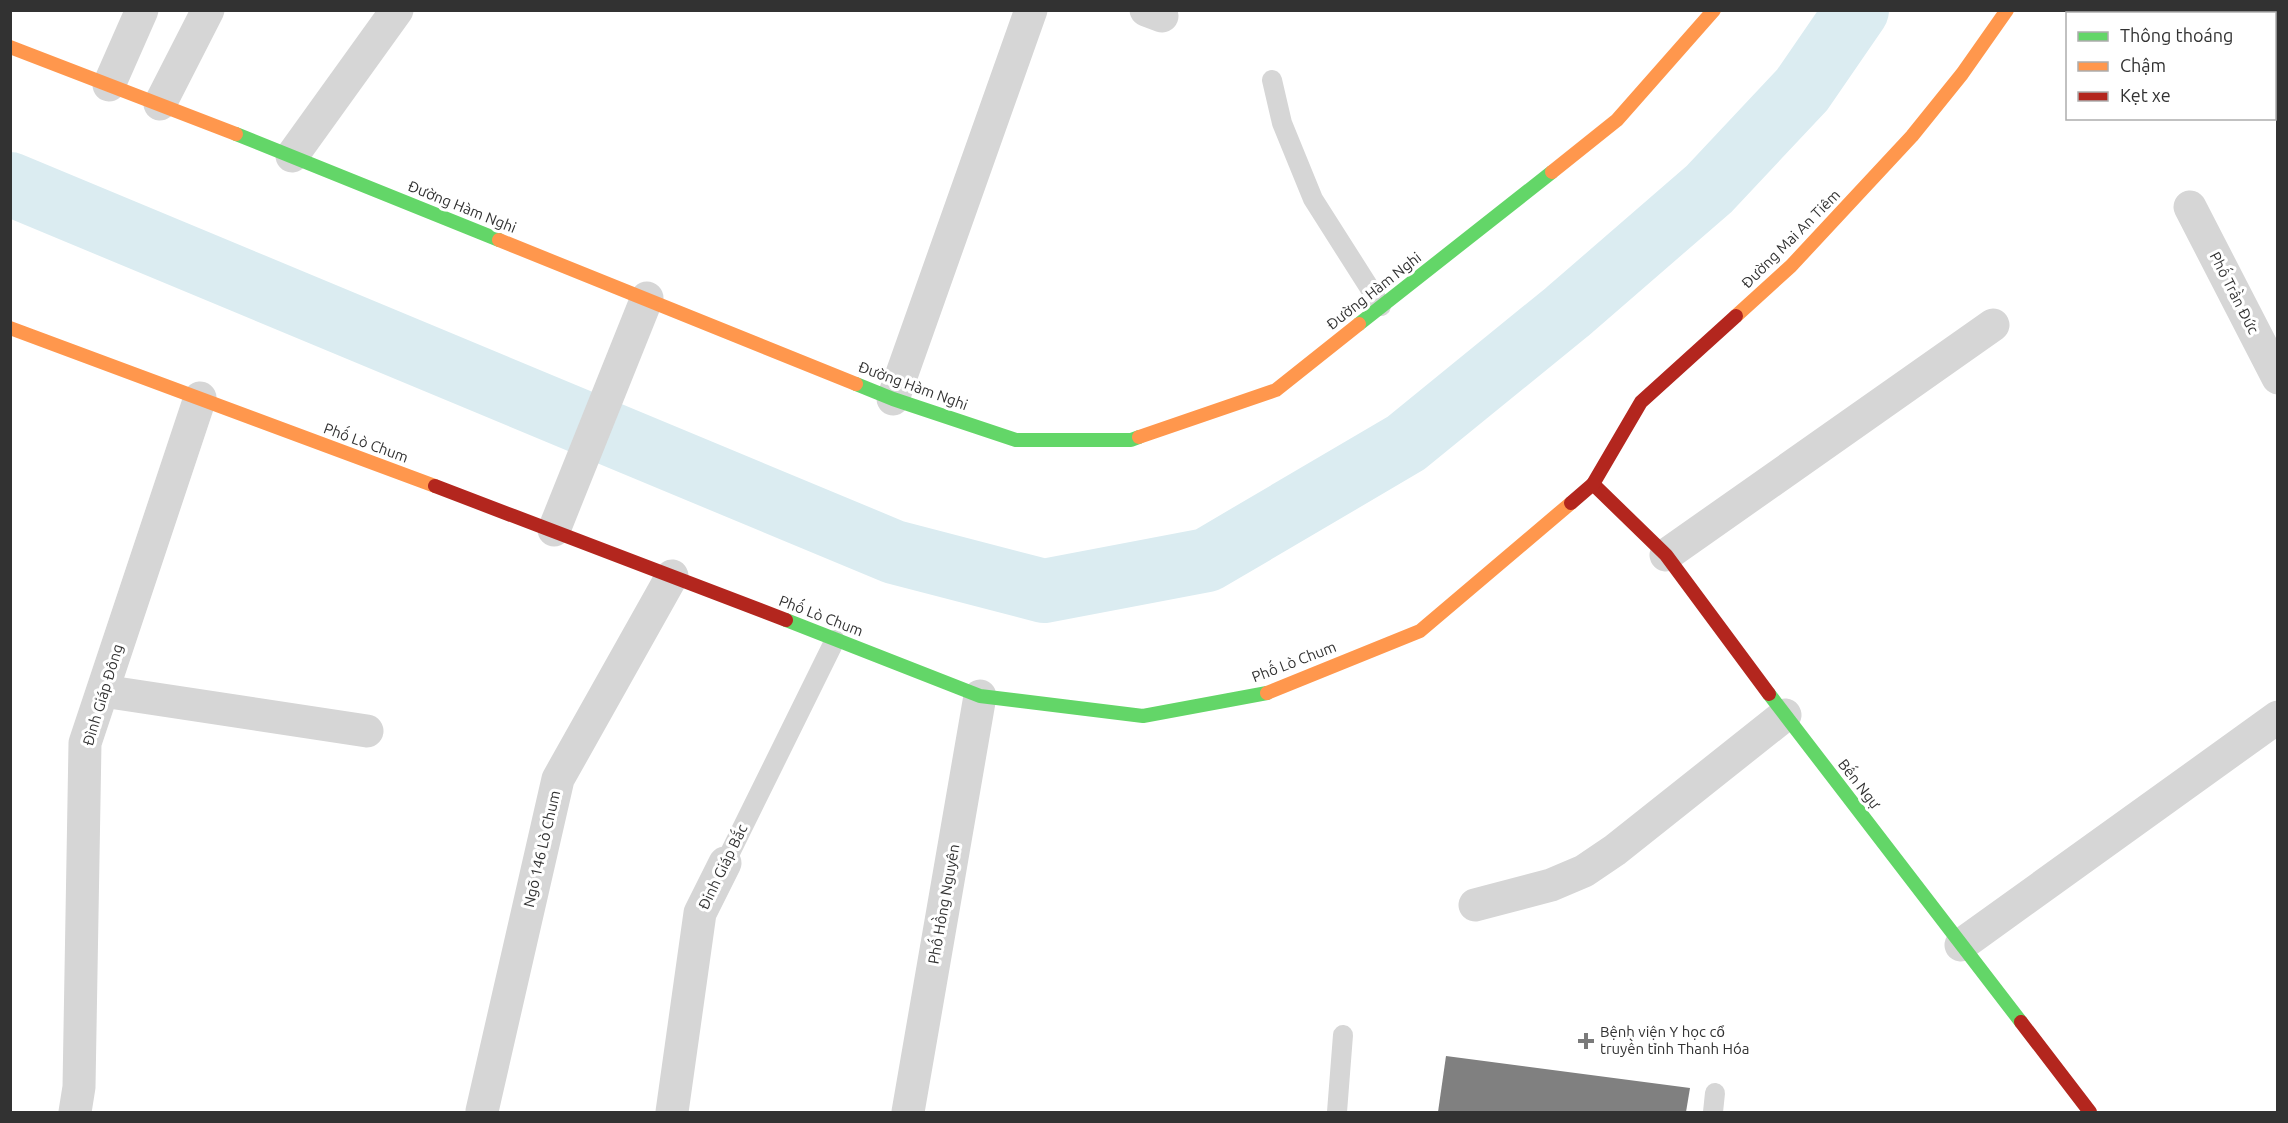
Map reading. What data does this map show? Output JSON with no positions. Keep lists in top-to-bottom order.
{
  "streets": {
    "street": [
      "Đường Hàm Nghi",
      "Đường Mai An Tiêm",
      "Phố Trần Đức",
      "Phố Lò Chum",
      "Đình Giáp Đông",
      "Bến Ngự",
      "Ngõ 146 Lò Chum",
      "Đinh Giáp Bắc",
      "Phố Hồng Nguyên"
    ]
  },
  "crossings": [
    ["Đường Mai An Tiêm", "Phố Lò Chum"],
    ["Đường Mai An Tiêm", "Bến Ngự"],
    ["Phố Lò Chum", "Đình Giáp Đông"],
    ["Phố Lò Chum", "Bến Ngự"],
    ["Phố Lò Chum", "Ngõ 146 Lò Chum"],
    ["Phố Lò Chum", "Đinh Giáp Bắc"],
    ["Phố Lò Chum", "Phố Hồng Nguyên"]
  ],
  "places": {
    "health": ["Bệnh viện Y học cổ truyền tỉnh Thanh Hóa"]
  },
  "legend": ["Thông thoáng", "Chậm", "Kẹt xe"]
}
